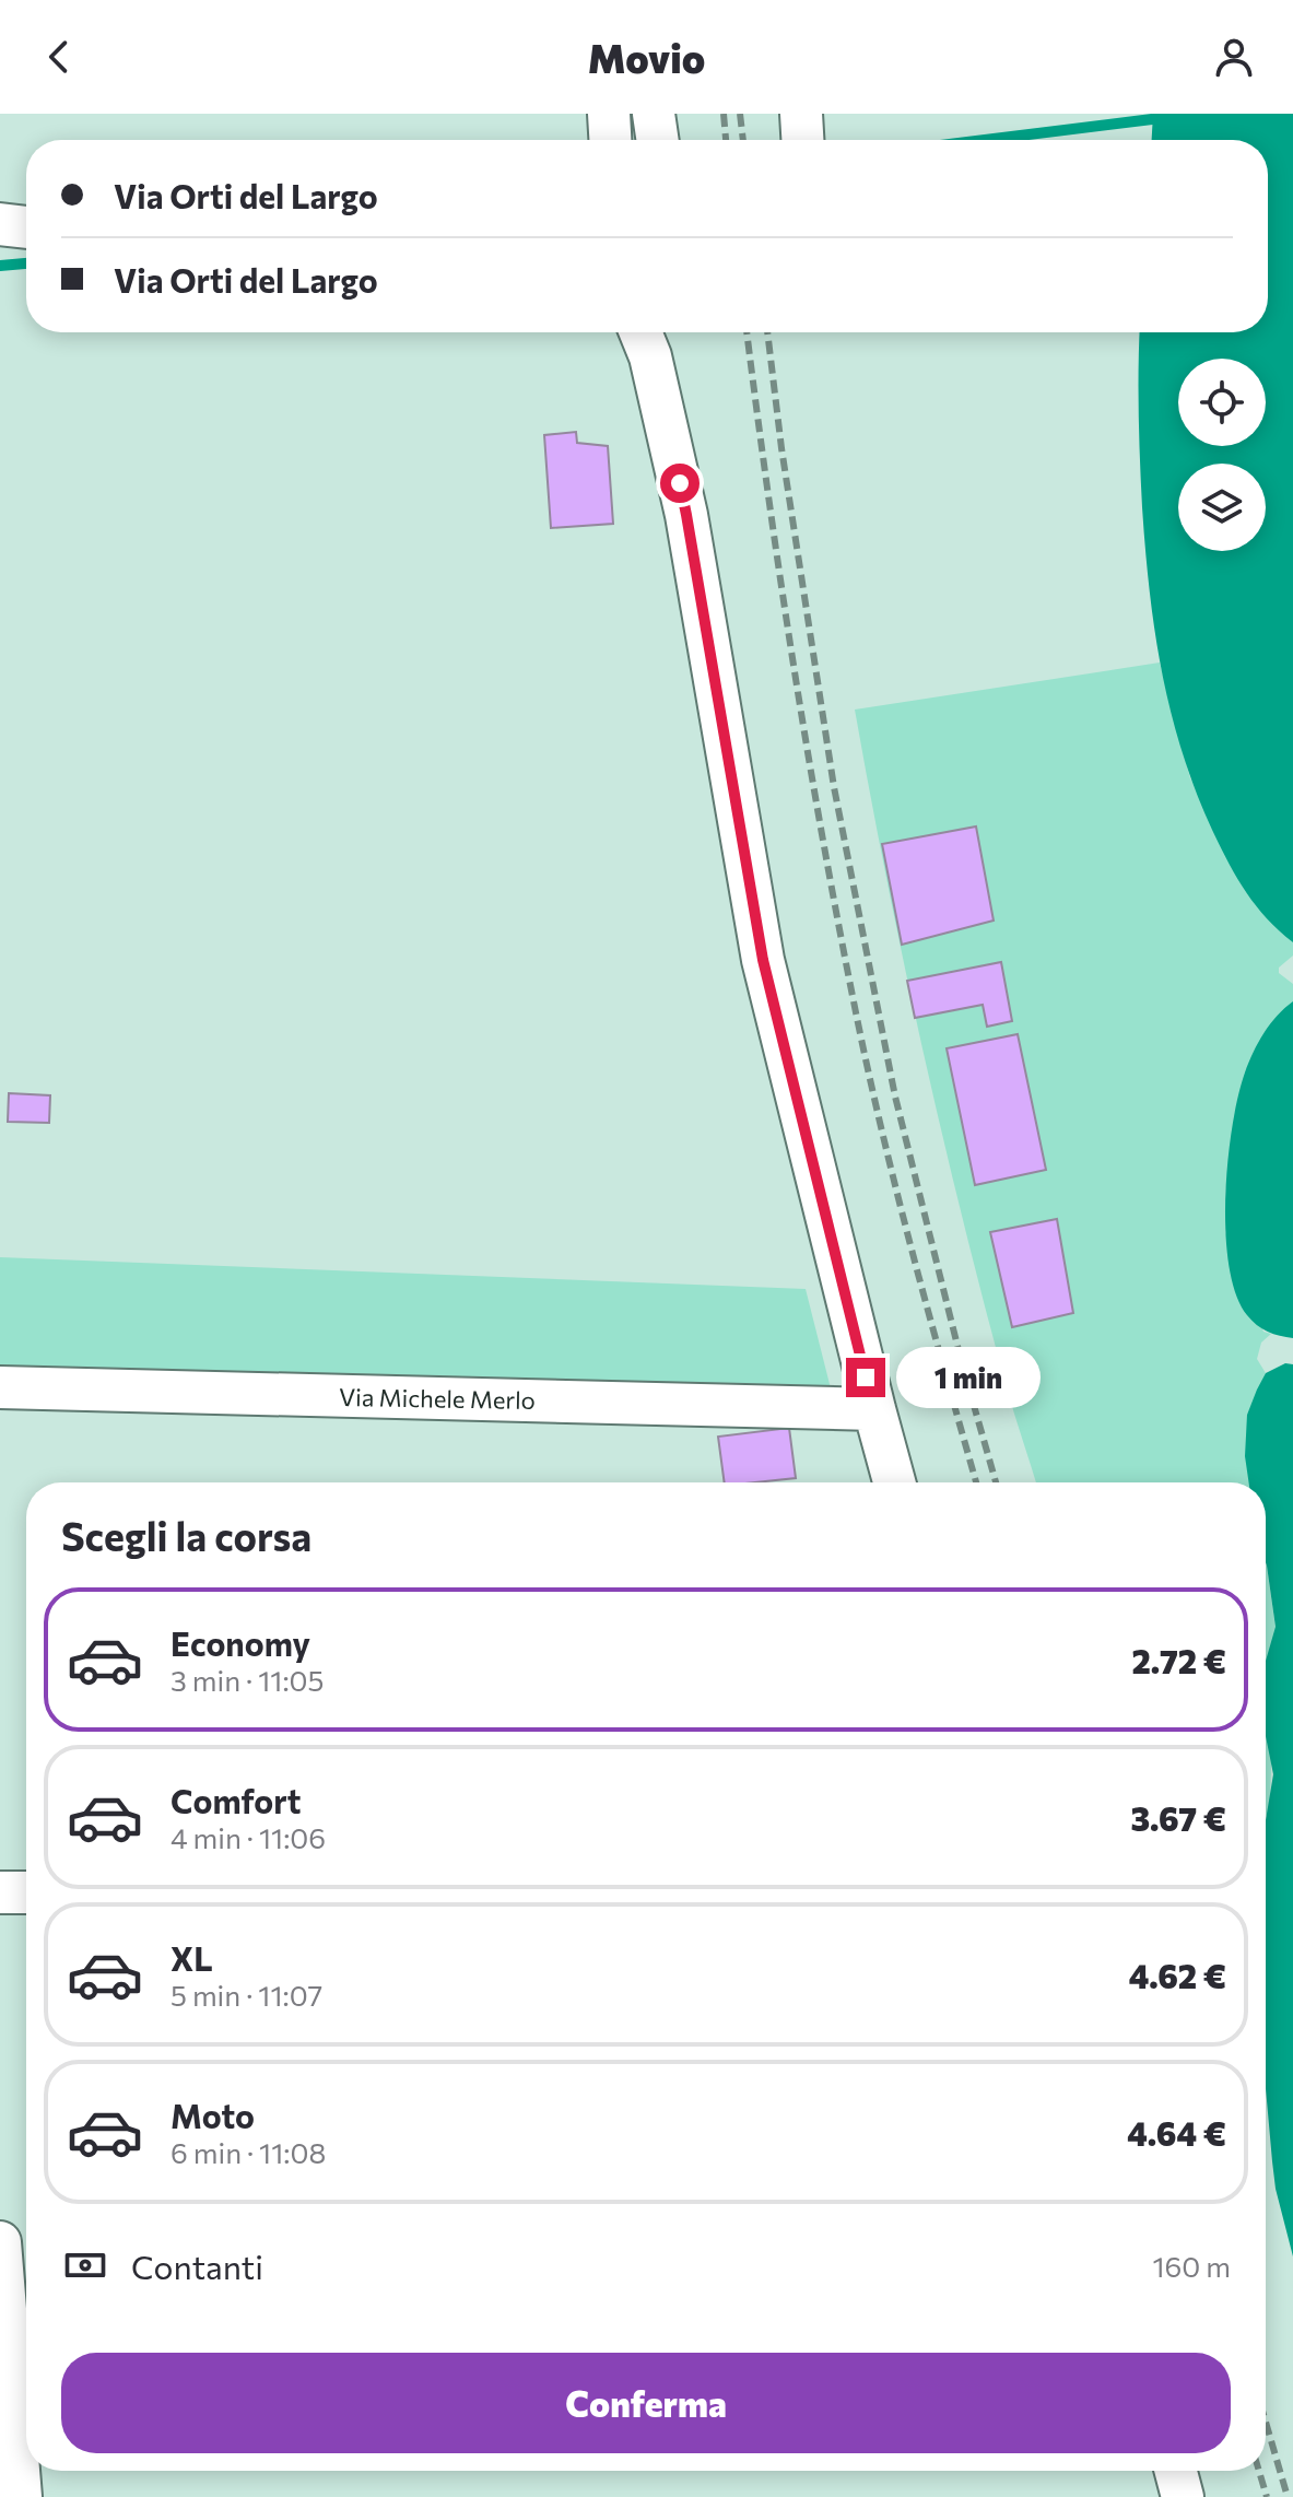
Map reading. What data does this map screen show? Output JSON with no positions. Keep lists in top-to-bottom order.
{
  "streets": {
    "street": ["Via Michele Merlo"]
  },
  "page": {
    "header": "Movio",
    "banner": ["Via Orti del Largo", "Via Orti del Largo"],
    "bubble": "1 min",
    "heading": "Scegli la corsa",
    "list": [
      {
        "name": "Economy",
        "note": "3 min · 11:05",
        "value": "2.72 €"
      },
      {
        "name": "Comfort",
        "note": "4 min · 11:06",
        "value": "3.67 €"
      },
      {
        "name": "XL",
        "note": "5 min · 11:07",
        "value": "4.62 €"
      },
      {
        "name": "Moto",
        "note": "6 min · 11:08",
        "value": "4.64 €"
      }
    ],
    "pay": ["Contanti", "160 m"],
    "buttons": "Conferma"
  }
}
